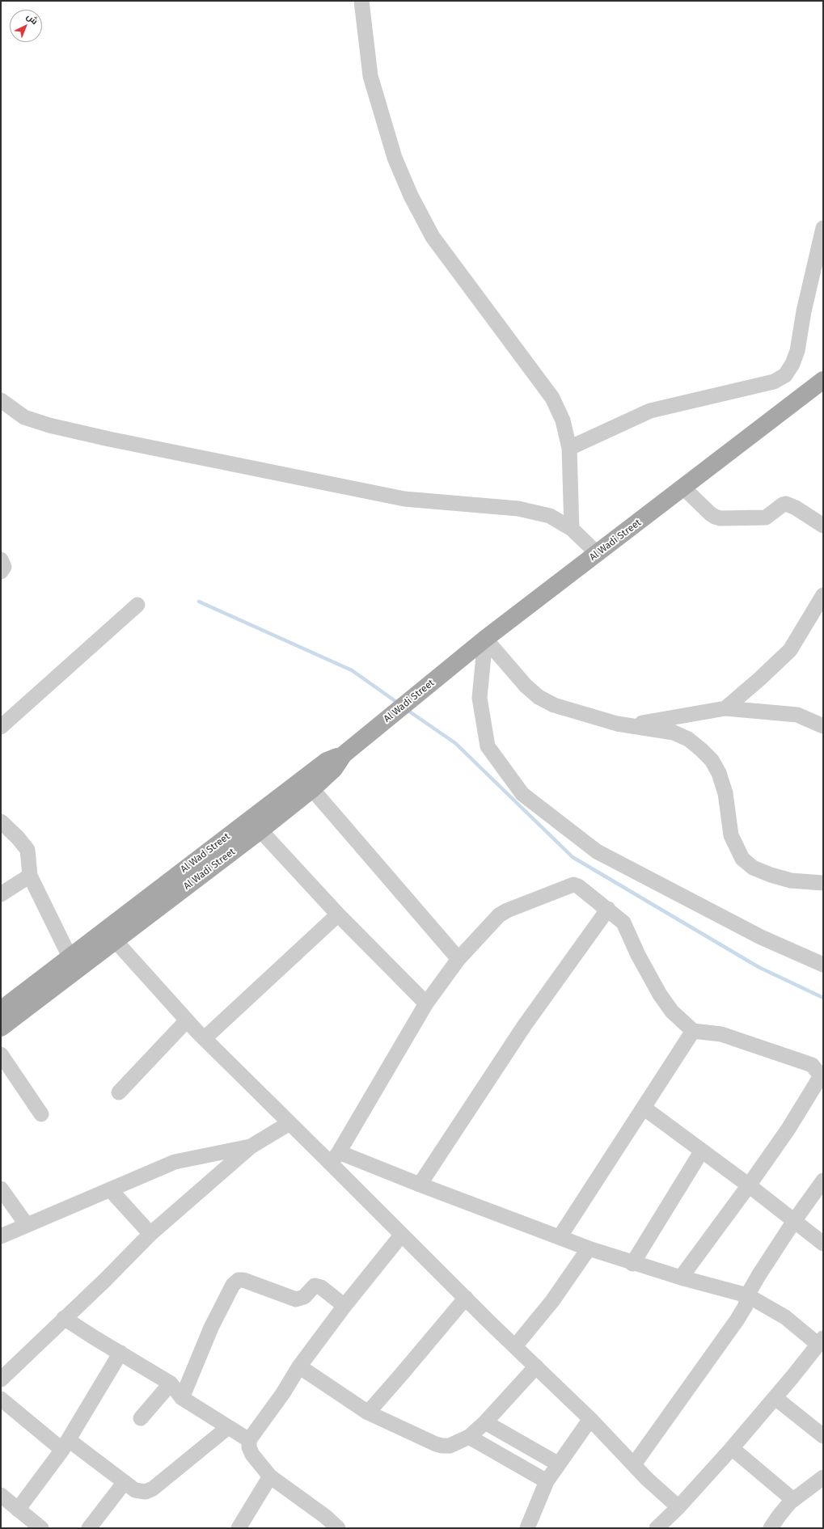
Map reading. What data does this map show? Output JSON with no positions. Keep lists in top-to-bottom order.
{
  "streets": {
    "main road": ["Al Wadi Street", "Al Wad Street"]
  },
  "crossings": [
    ["Al Wadi Street", "Al Wad Street"]
  ],
  "north": "top right"
}
